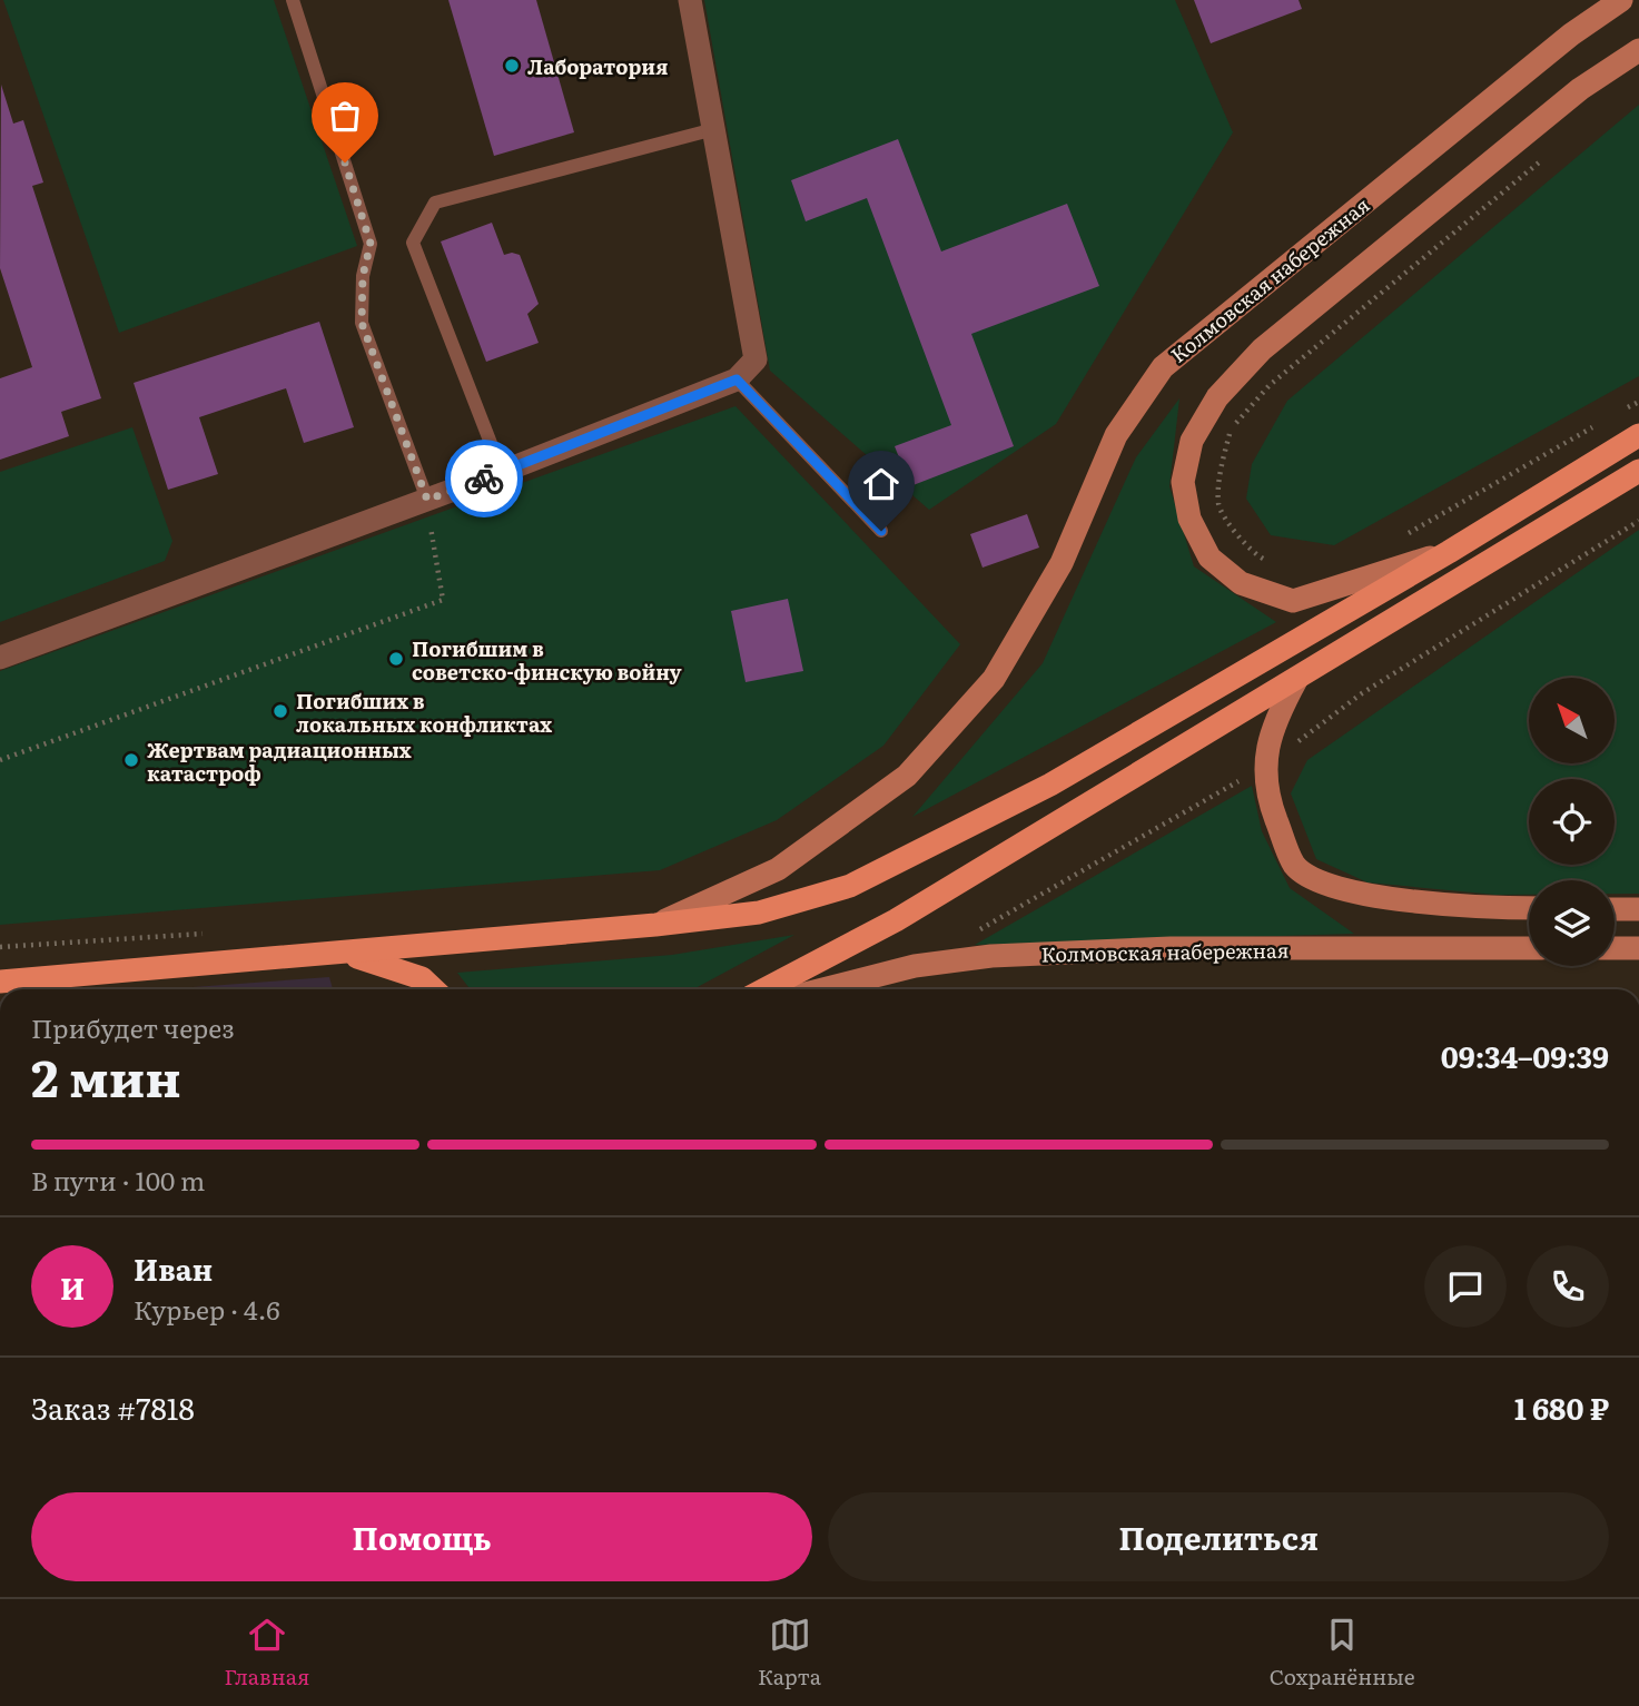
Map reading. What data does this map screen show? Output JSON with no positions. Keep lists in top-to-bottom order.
{
  "streets": {
    "main road": ["Колмовская набережная"]
  },
  "places": [
    "Лаборатория",
    "Погибшим в советско-финскую войну",
    "Погибших в локальных конфликтах",
    "Жертвам радиационных катастроф"
  ],
  "north": "top left",
  "page": {
    "heading": ["2 мин", "Прибудет через", "09:34–09:39"],
    "panel": [
      "Иван",
      "Курьер · 4.6",
      "Заказ #7818",
      "1 680 ₽"
    ],
    "bar": "В пути · 100 m",
    "round": "И",
    "buttons": ["Помощь", "Поделиться"],
    "tabs": ["Главная", "Карта", "Сохранённые"]
  }
}
